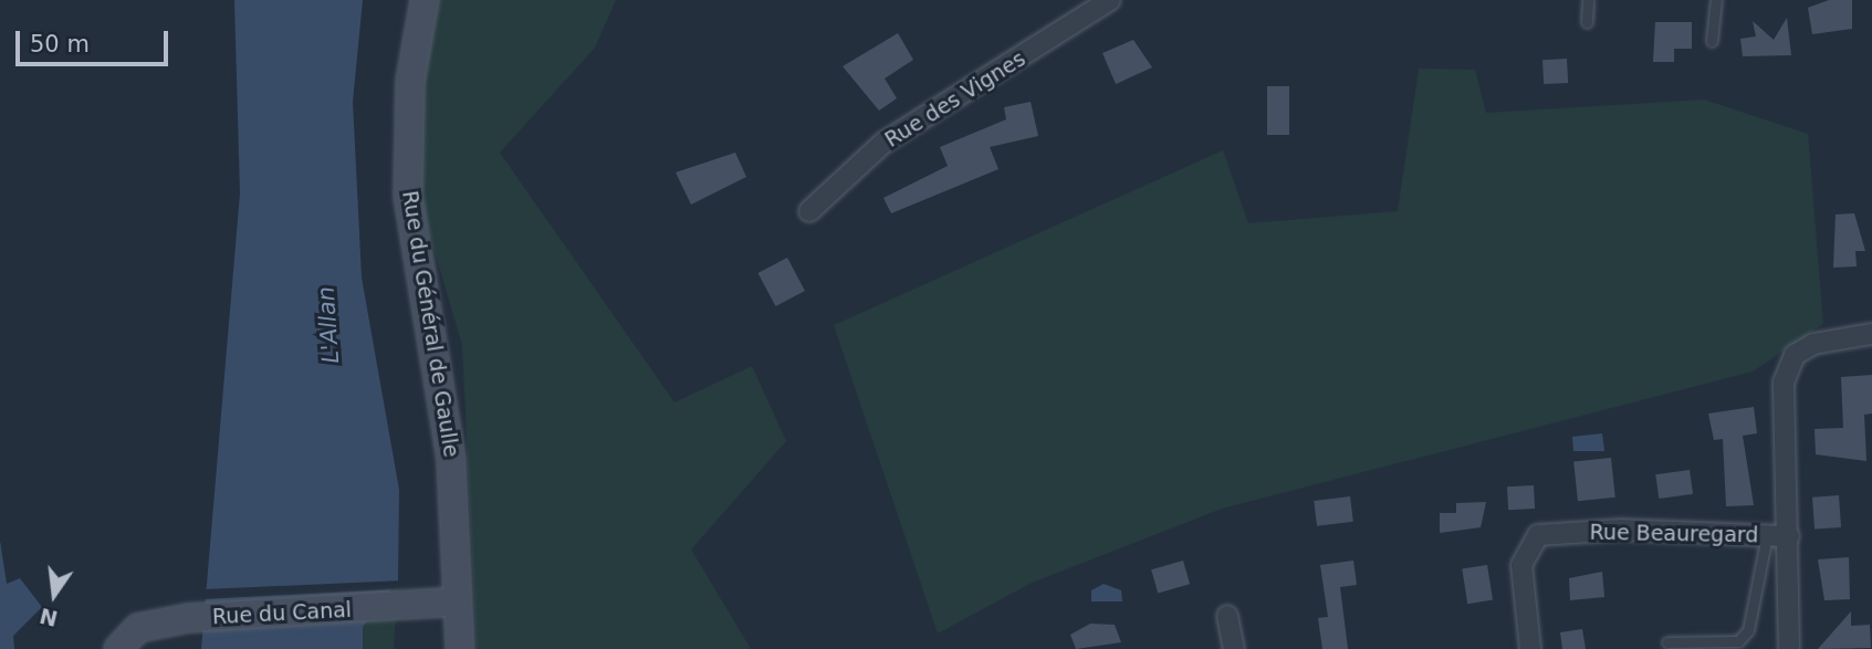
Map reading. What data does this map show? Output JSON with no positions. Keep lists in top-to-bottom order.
{
  "streets": {
    "main road": ["Rue du Général de Gaulle", "Rue du Canal"],
    "street": ["Rue des Vignes", "Rue Beauregard"]
  },
  "crossings": [
    ["Rue du Général de Gaulle", "Rue du Canal"]
  ],
  "water": ["L'Allan"],
  "scale_bar": "50 m",
  "north": "bottom"
}
